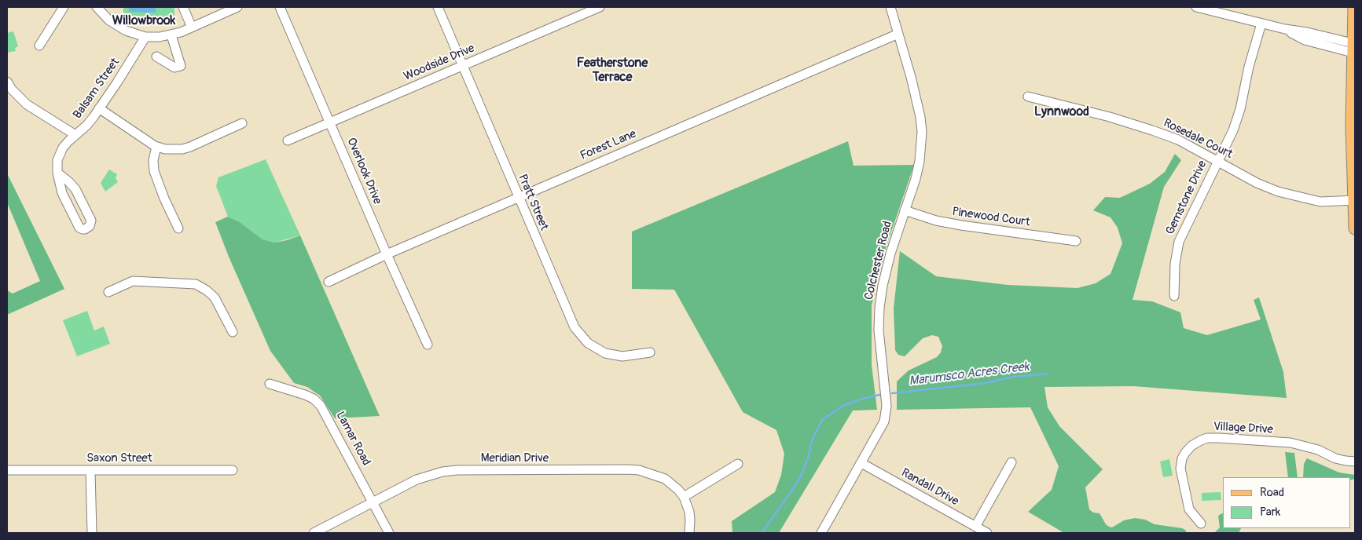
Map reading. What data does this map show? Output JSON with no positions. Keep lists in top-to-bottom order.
{
  "streets": {
    "street": [
      "Woodside Drive",
      "Balsam Street",
      "Rosedale Court",
      "Forest Lane",
      "Overlook Drive",
      "Gemstone Drive",
      "Pratt Street",
      "Pinewood Court",
      "Colchester Road",
      "Village Drive",
      "Lamar Road",
      "Saxon Street",
      "Meridian Drive",
      "Randall Drive"
    ]
  },
  "crossings": [
    ["Woodside Drive", "Overlook Drive"],
    ["Woodside Drive", "Pratt Street"],
    ["Rosedale Court", "Gemstone Drive"],
    ["Forest Lane", "Overlook Drive"],
    ["Forest Lane", "Pratt Street"],
    ["Forest Lane", "Colchester Road"],
    ["Pinewood Court", "Colchester Road"],
    ["Colchester Road", "Randall Drive"],
    ["Lamar Road", "Meridian Drive"]
  ],
  "districts": ["Willowbrook", "Featherstone Terrace", "Lynnwood"],
  "water": ["Marumsco Acres Creek"],
  "legend": ["Road", "Park"]
}
